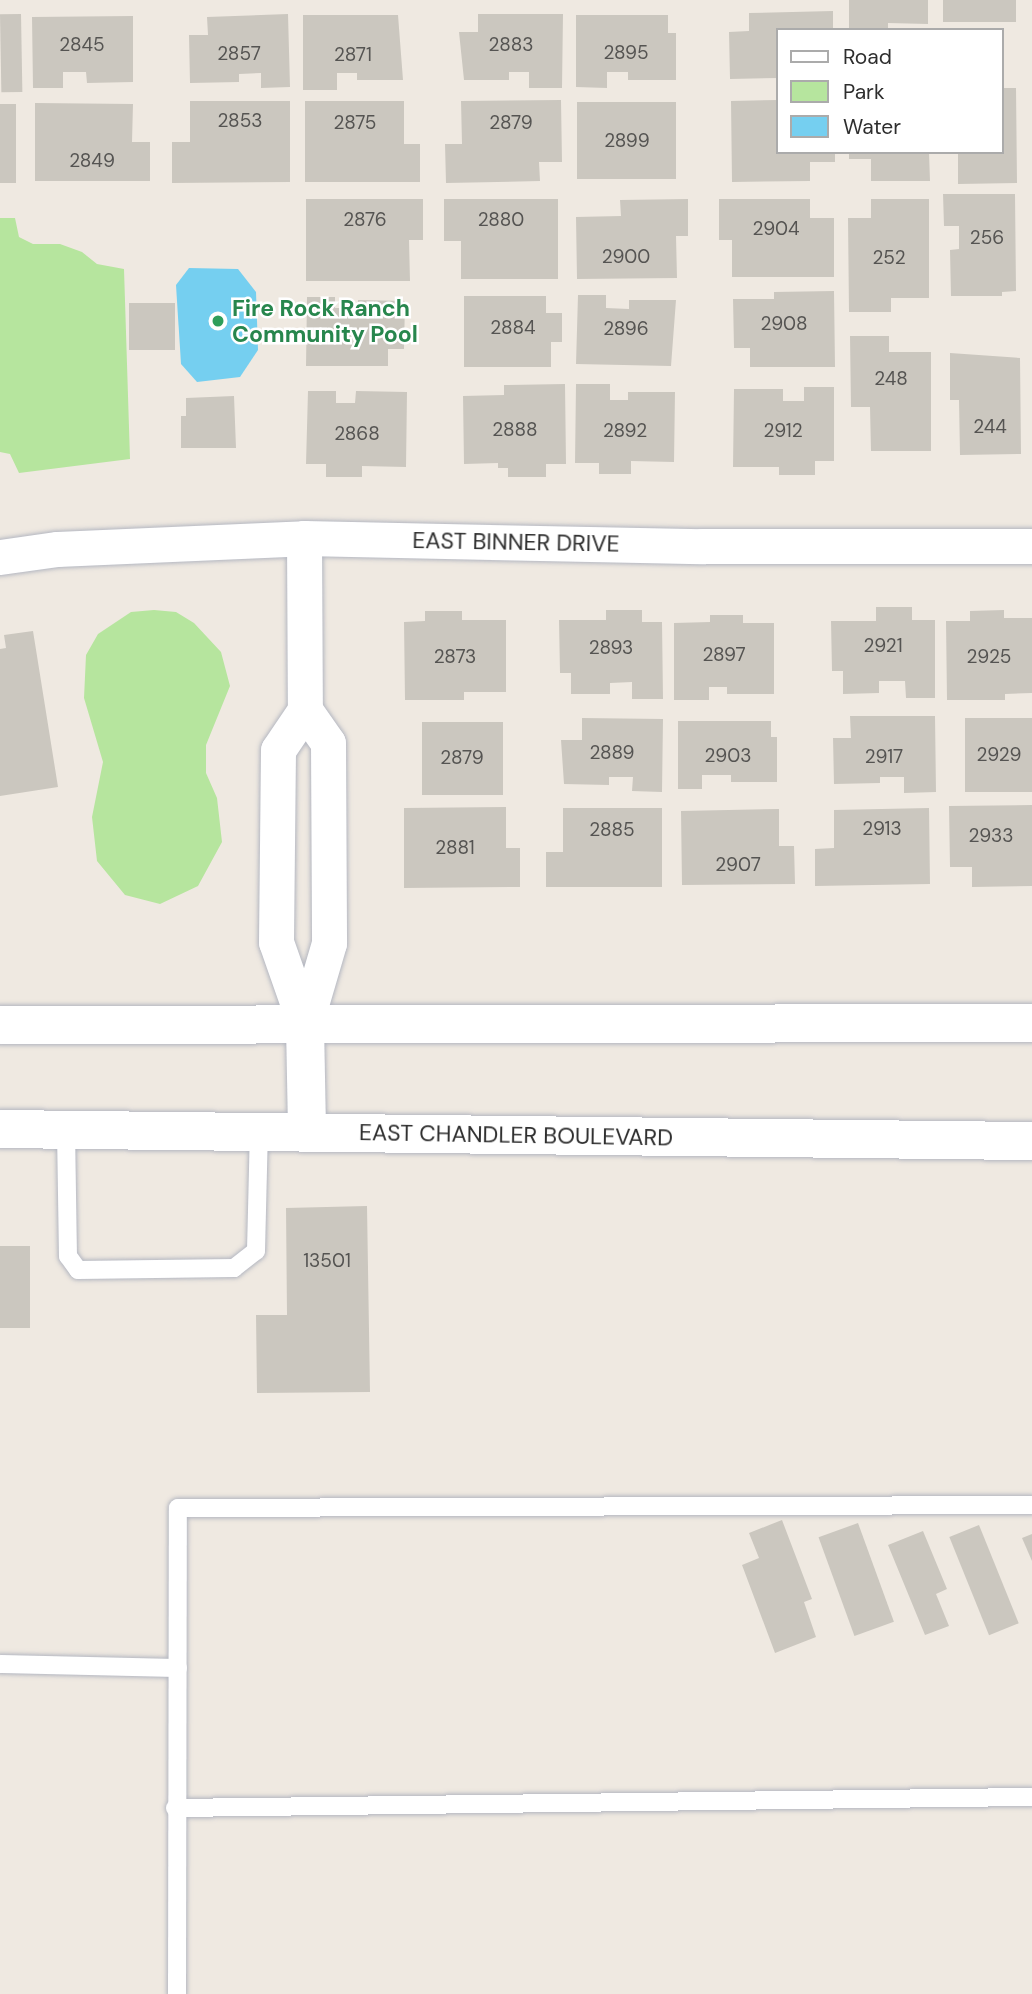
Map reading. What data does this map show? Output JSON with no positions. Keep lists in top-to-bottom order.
{
  "streets": {
    "main road": ["EAST CHANDLER BOULEVARD"],
    "street": ["EAST BINNER DRIVE"]
  },
  "places": ["Fire Rock Ranch Community Pool"],
  "house_numbers": [
    "2845",
    "2883",
    "2895",
    "2857",
    "2871",
    "2853",
    "2875",
    "2879",
    "2899",
    "2849",
    "2876",
    "2880",
    "2904",
    "256",
    "2900",
    "252",
    "2908",
    "2884",
    "2896",
    "248",
    "244",
    "2888",
    "2892",
    "2912",
    "2868",
    "2921",
    "2893",
    "2897",
    "2873",
    "2925",
    "2889",
    "2929",
    "2903",
    "2917",
    "2879",
    "2913",
    "2885",
    "2933",
    "2881",
    "2907",
    "13501"
  ],
  "legend": ["Road", "Park", "Water"]
}
